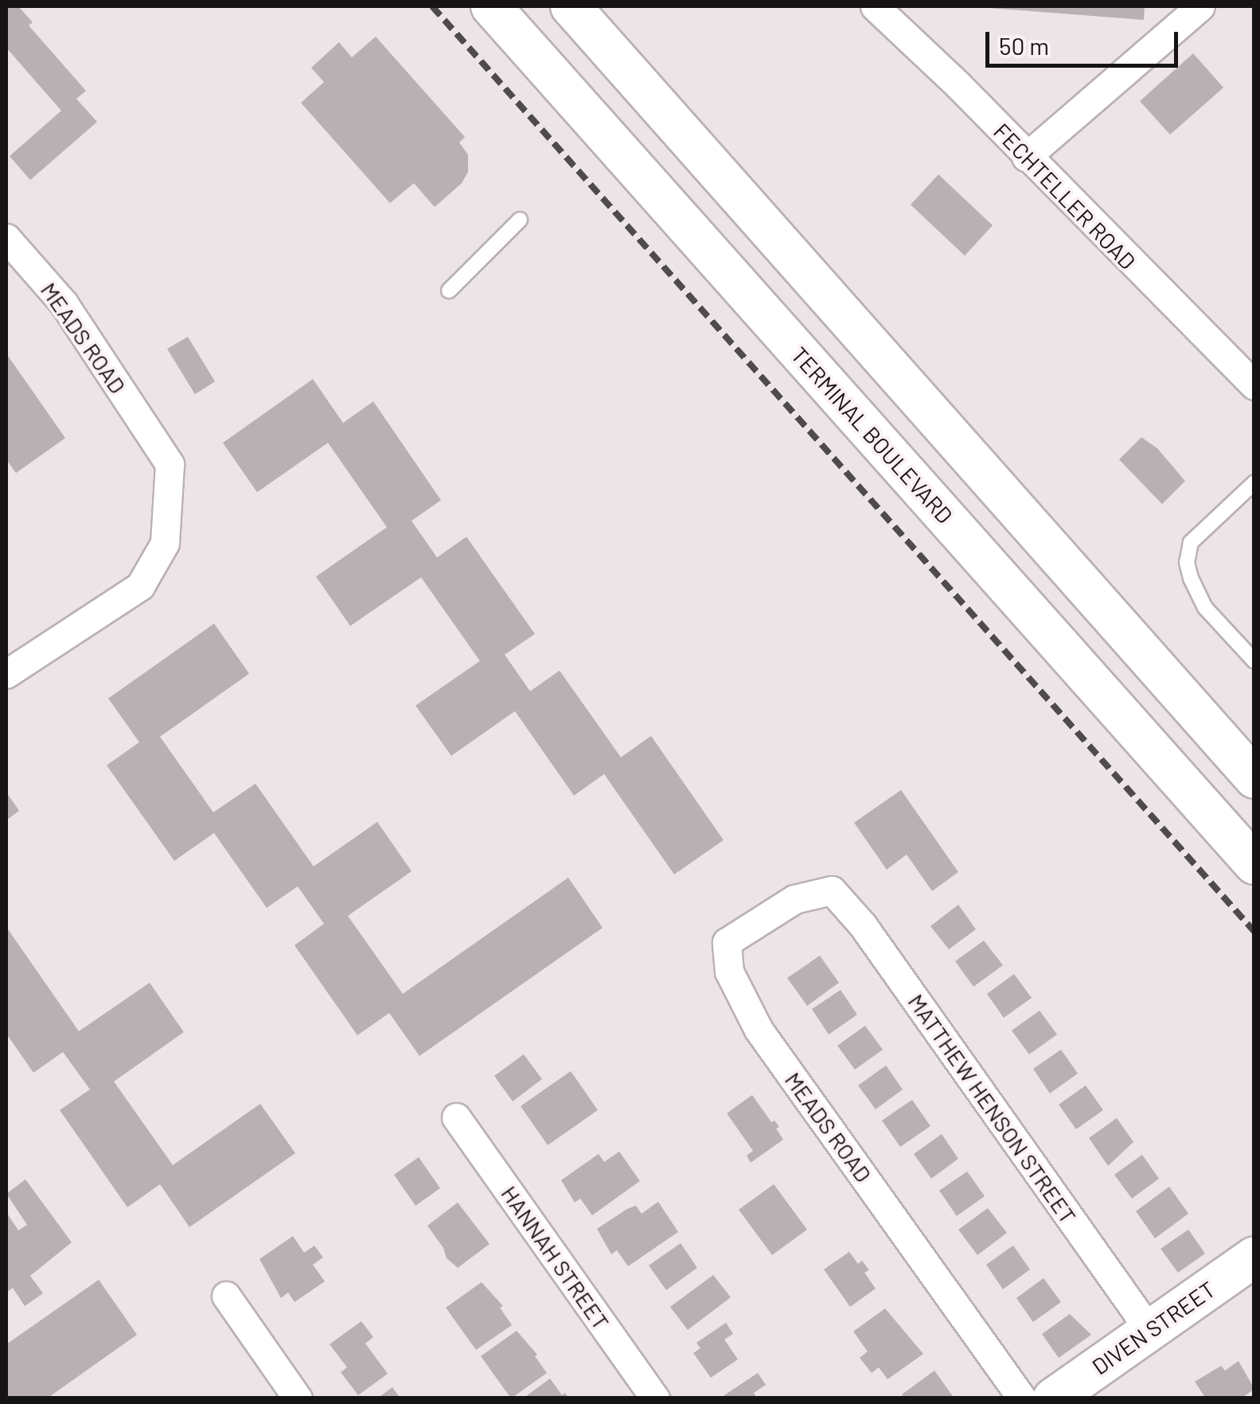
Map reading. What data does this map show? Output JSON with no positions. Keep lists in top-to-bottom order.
{
  "streets": {
    "main road": ["TERMINAL BOULEVARD", "DIVEN STREET"],
    "street": [
      "FECHTELLER ROAD",
      "MEADS ROAD",
      "MATTHEW HENSON STREET",
      "HANNAH STREET"
    ]
  },
  "crossings": [
    ["MEADS ROAD", "MATTHEW HENSON STREET"],
    ["MATTHEW HENSON STREET", "DIVEN STREET"]
  ],
  "scale_bar": "50 m"
}
